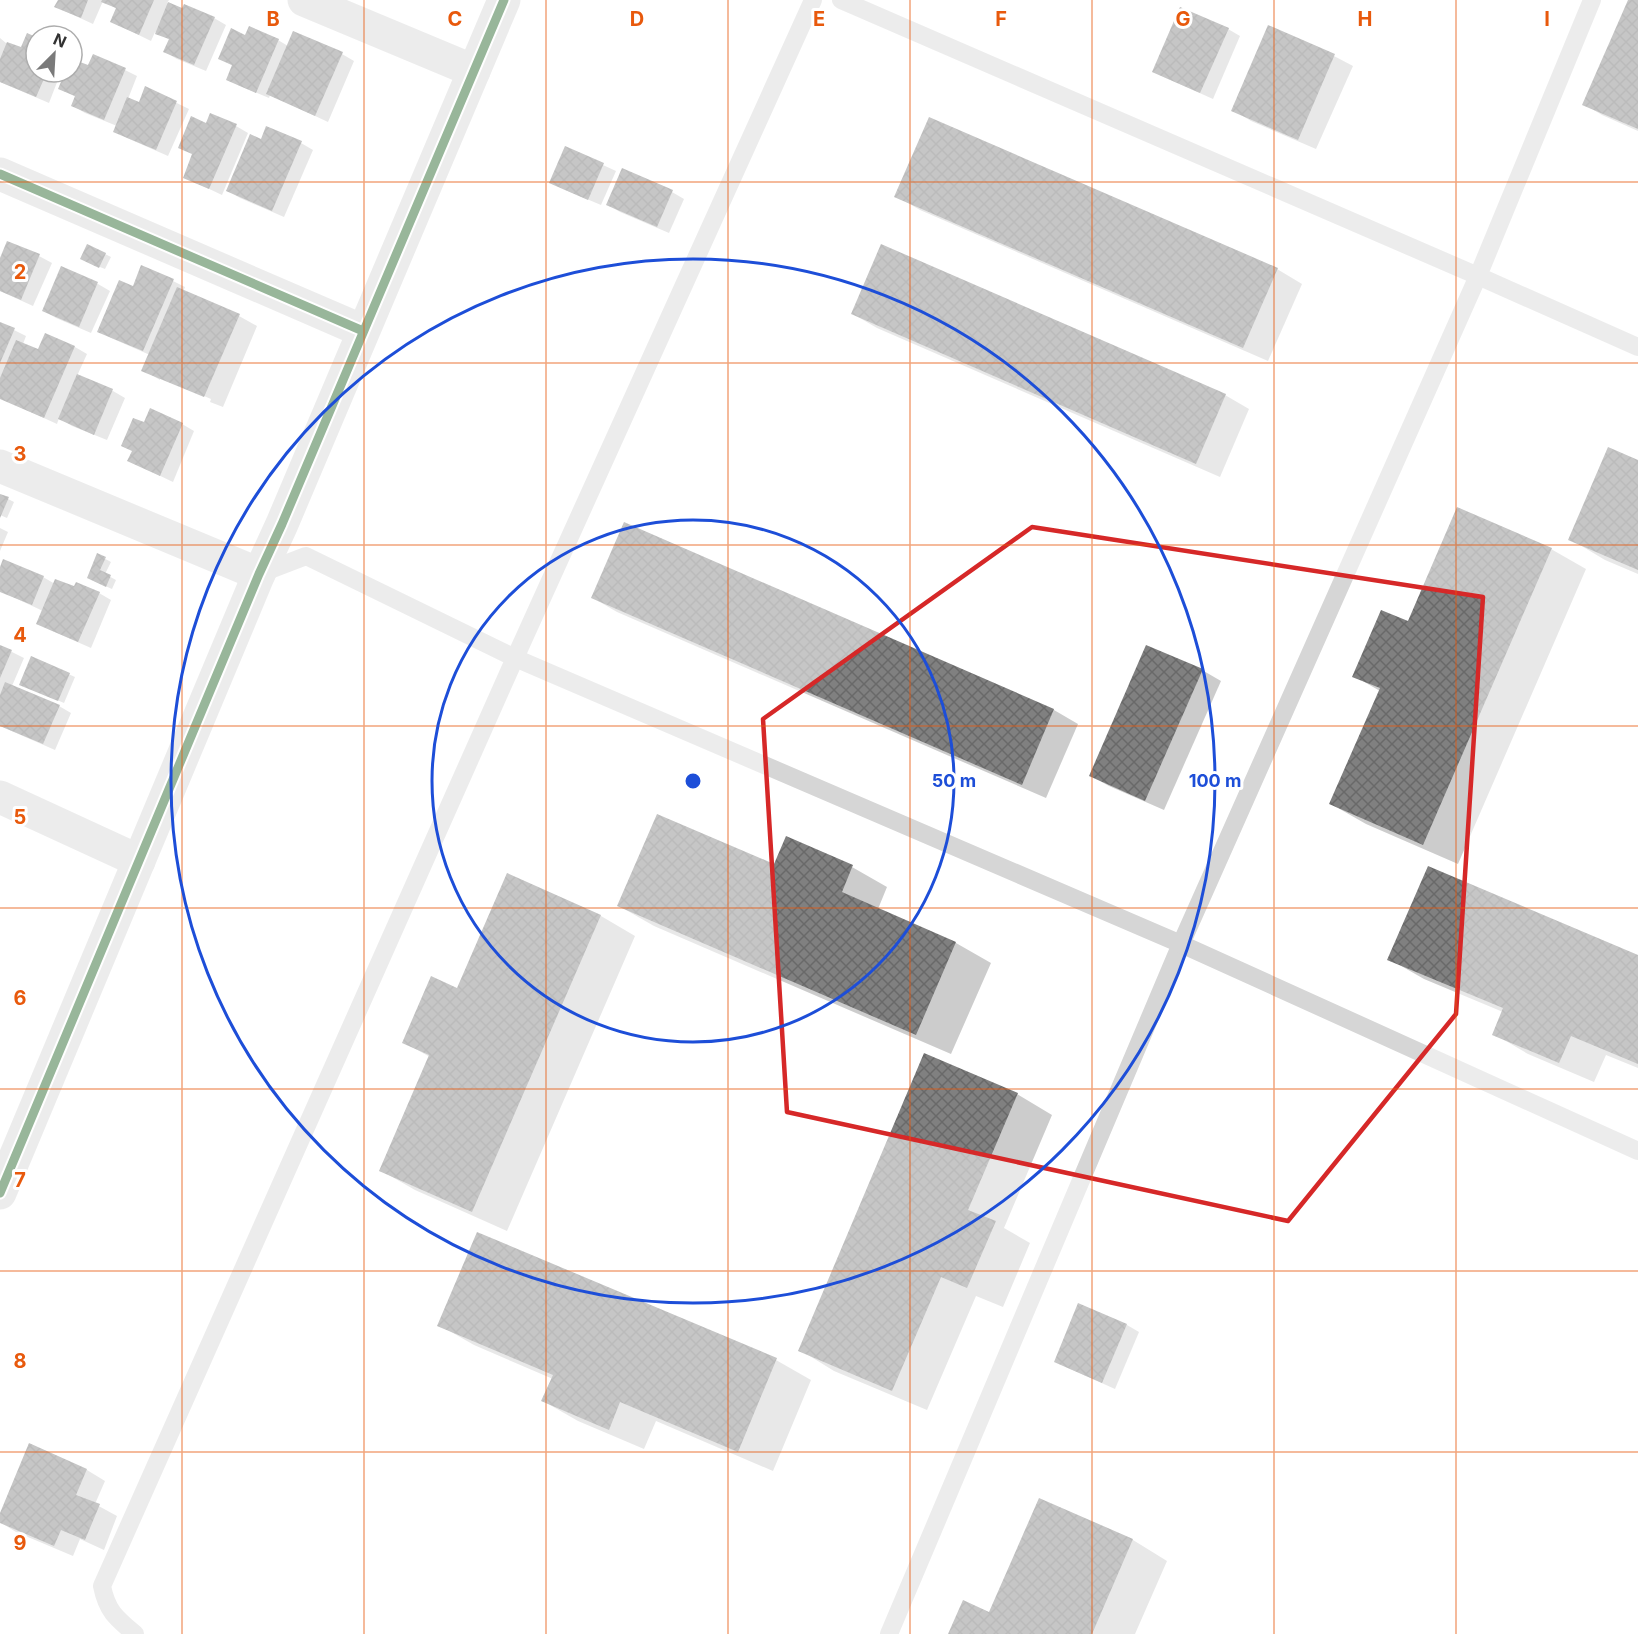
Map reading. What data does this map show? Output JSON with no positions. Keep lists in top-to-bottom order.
{
  "north": "top right",
  "grid": {
    "columns": [
      "B",
      "C",
      "D",
      "E",
      "F",
      "G",
      "H",
      "I"
    ],
    "rows": [
      "2",
      "3",
      "4",
      "5",
      "6",
      "7",
      "8",
      "9"
    ]
  },
  "rings": ["50 m", "100 m"]
}
